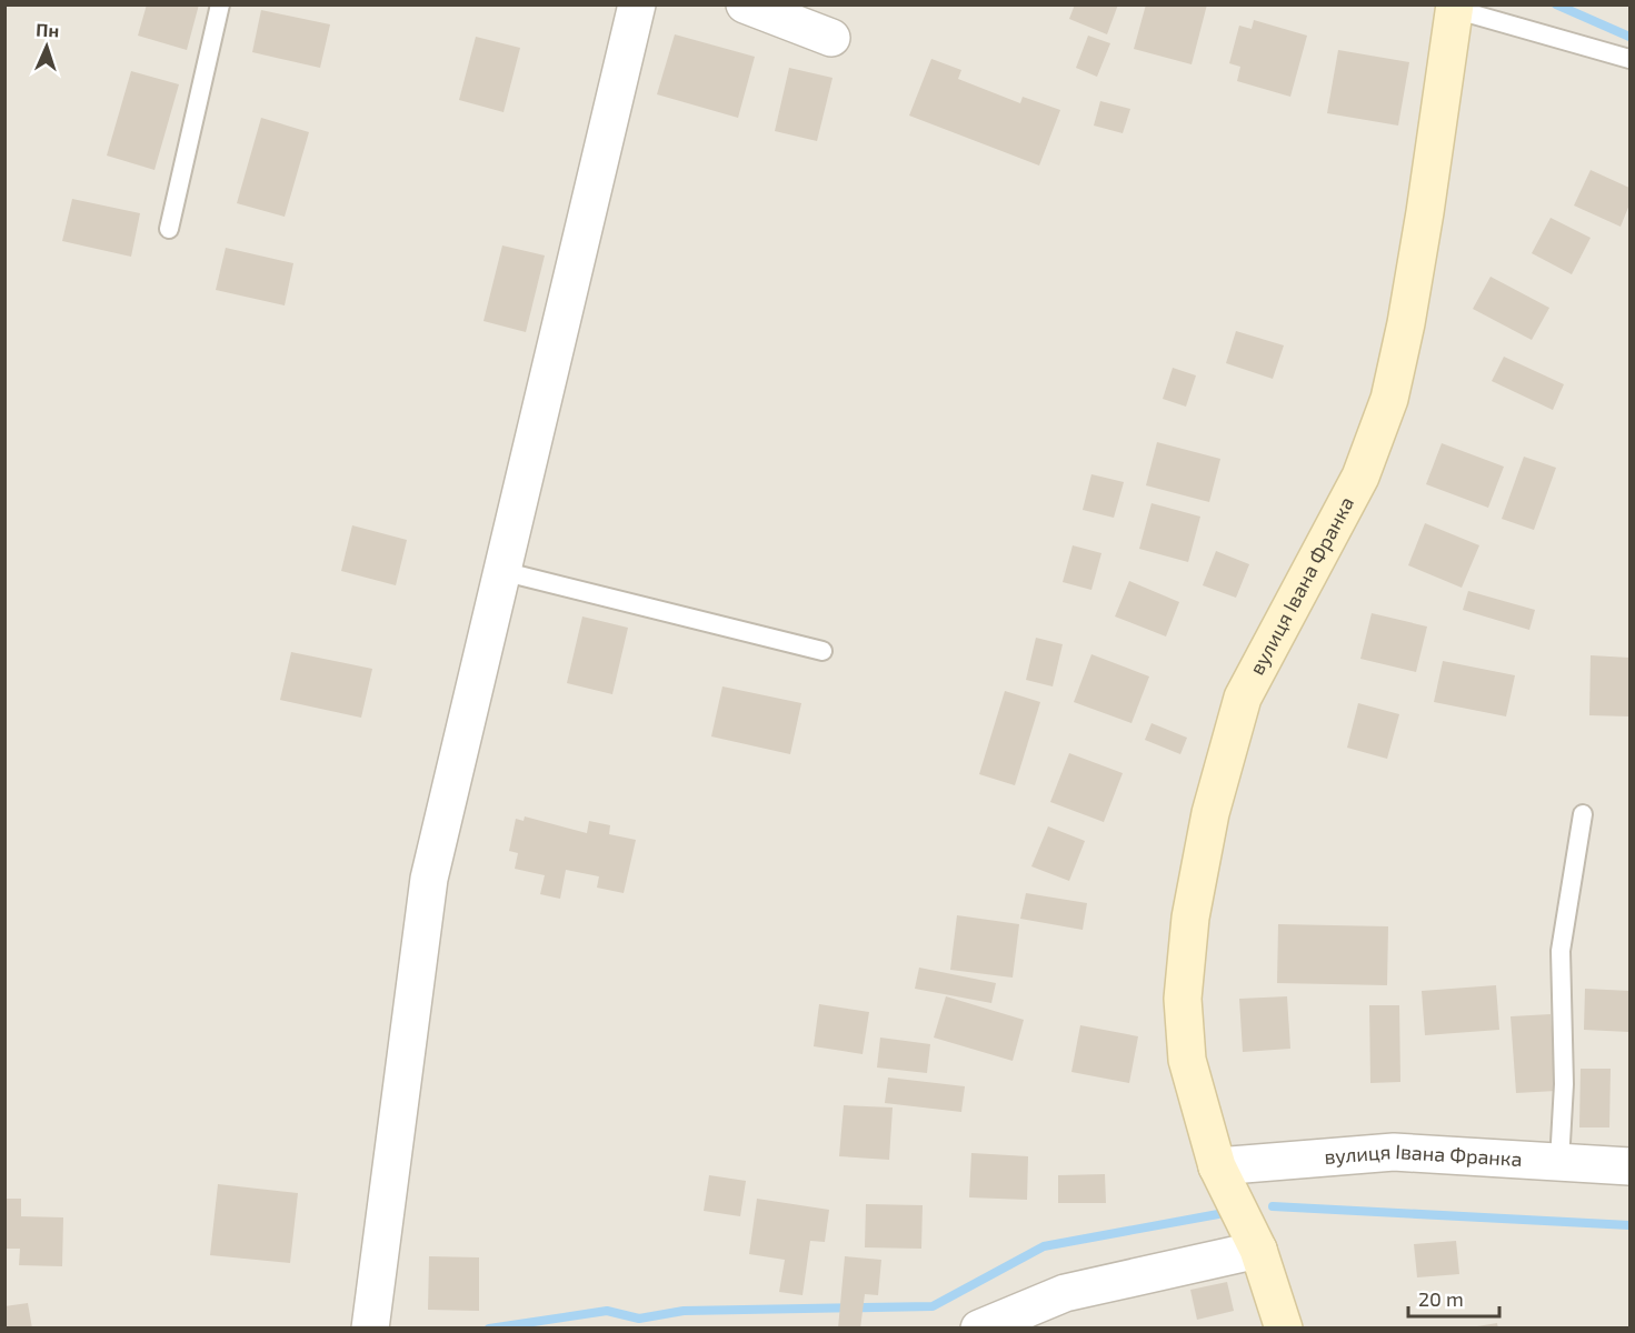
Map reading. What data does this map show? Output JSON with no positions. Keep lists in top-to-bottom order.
{
  "streets": {
    "main road": ["вулиця Івана Франка"]
  },
  "scale_bar": "20 m",
  "north": "top"
}
